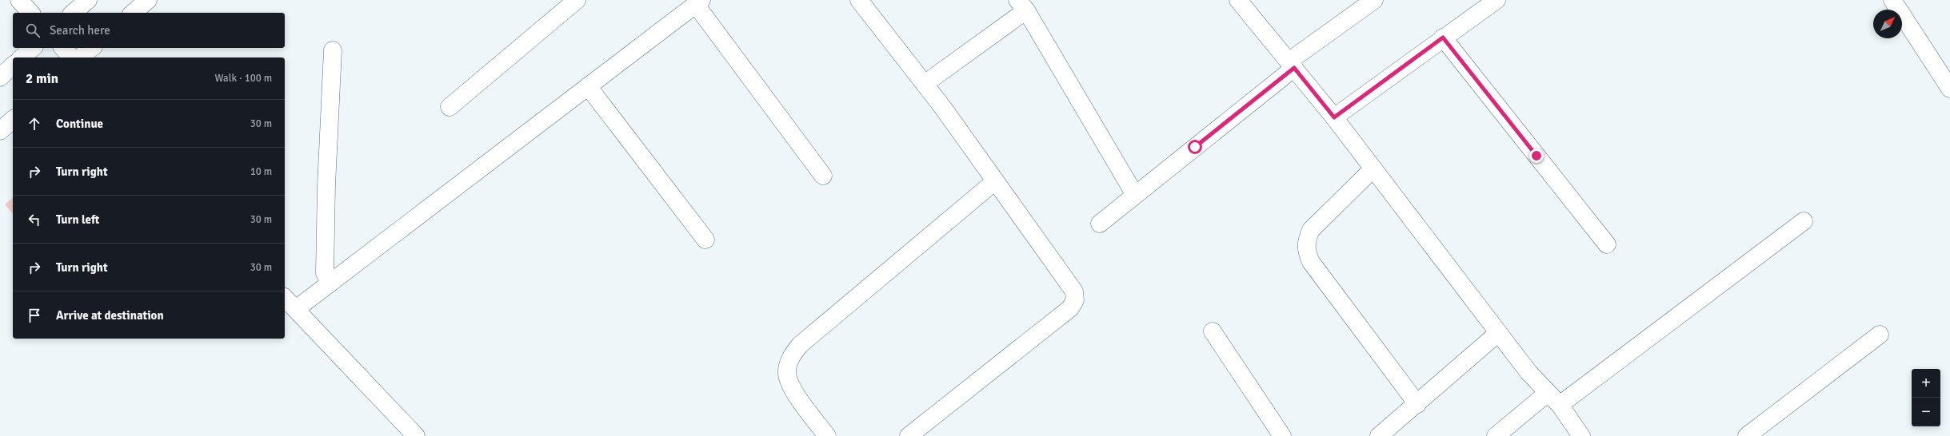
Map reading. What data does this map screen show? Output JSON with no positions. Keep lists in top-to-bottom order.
{
  "north": "top right",
  "page": {
    "search": "Search here",
    "heading": ["2 min", "Walk · 100 m"],
    "list": [
      ["Continue", "30 m"],
      ["Turn right", "10 m"],
      ["Turn left", "30 m"],
      ["Turn right", "30 m"],
      "Arrive at destination"
    ],
    "map_buttons": ["+", "−"]
  }
}
